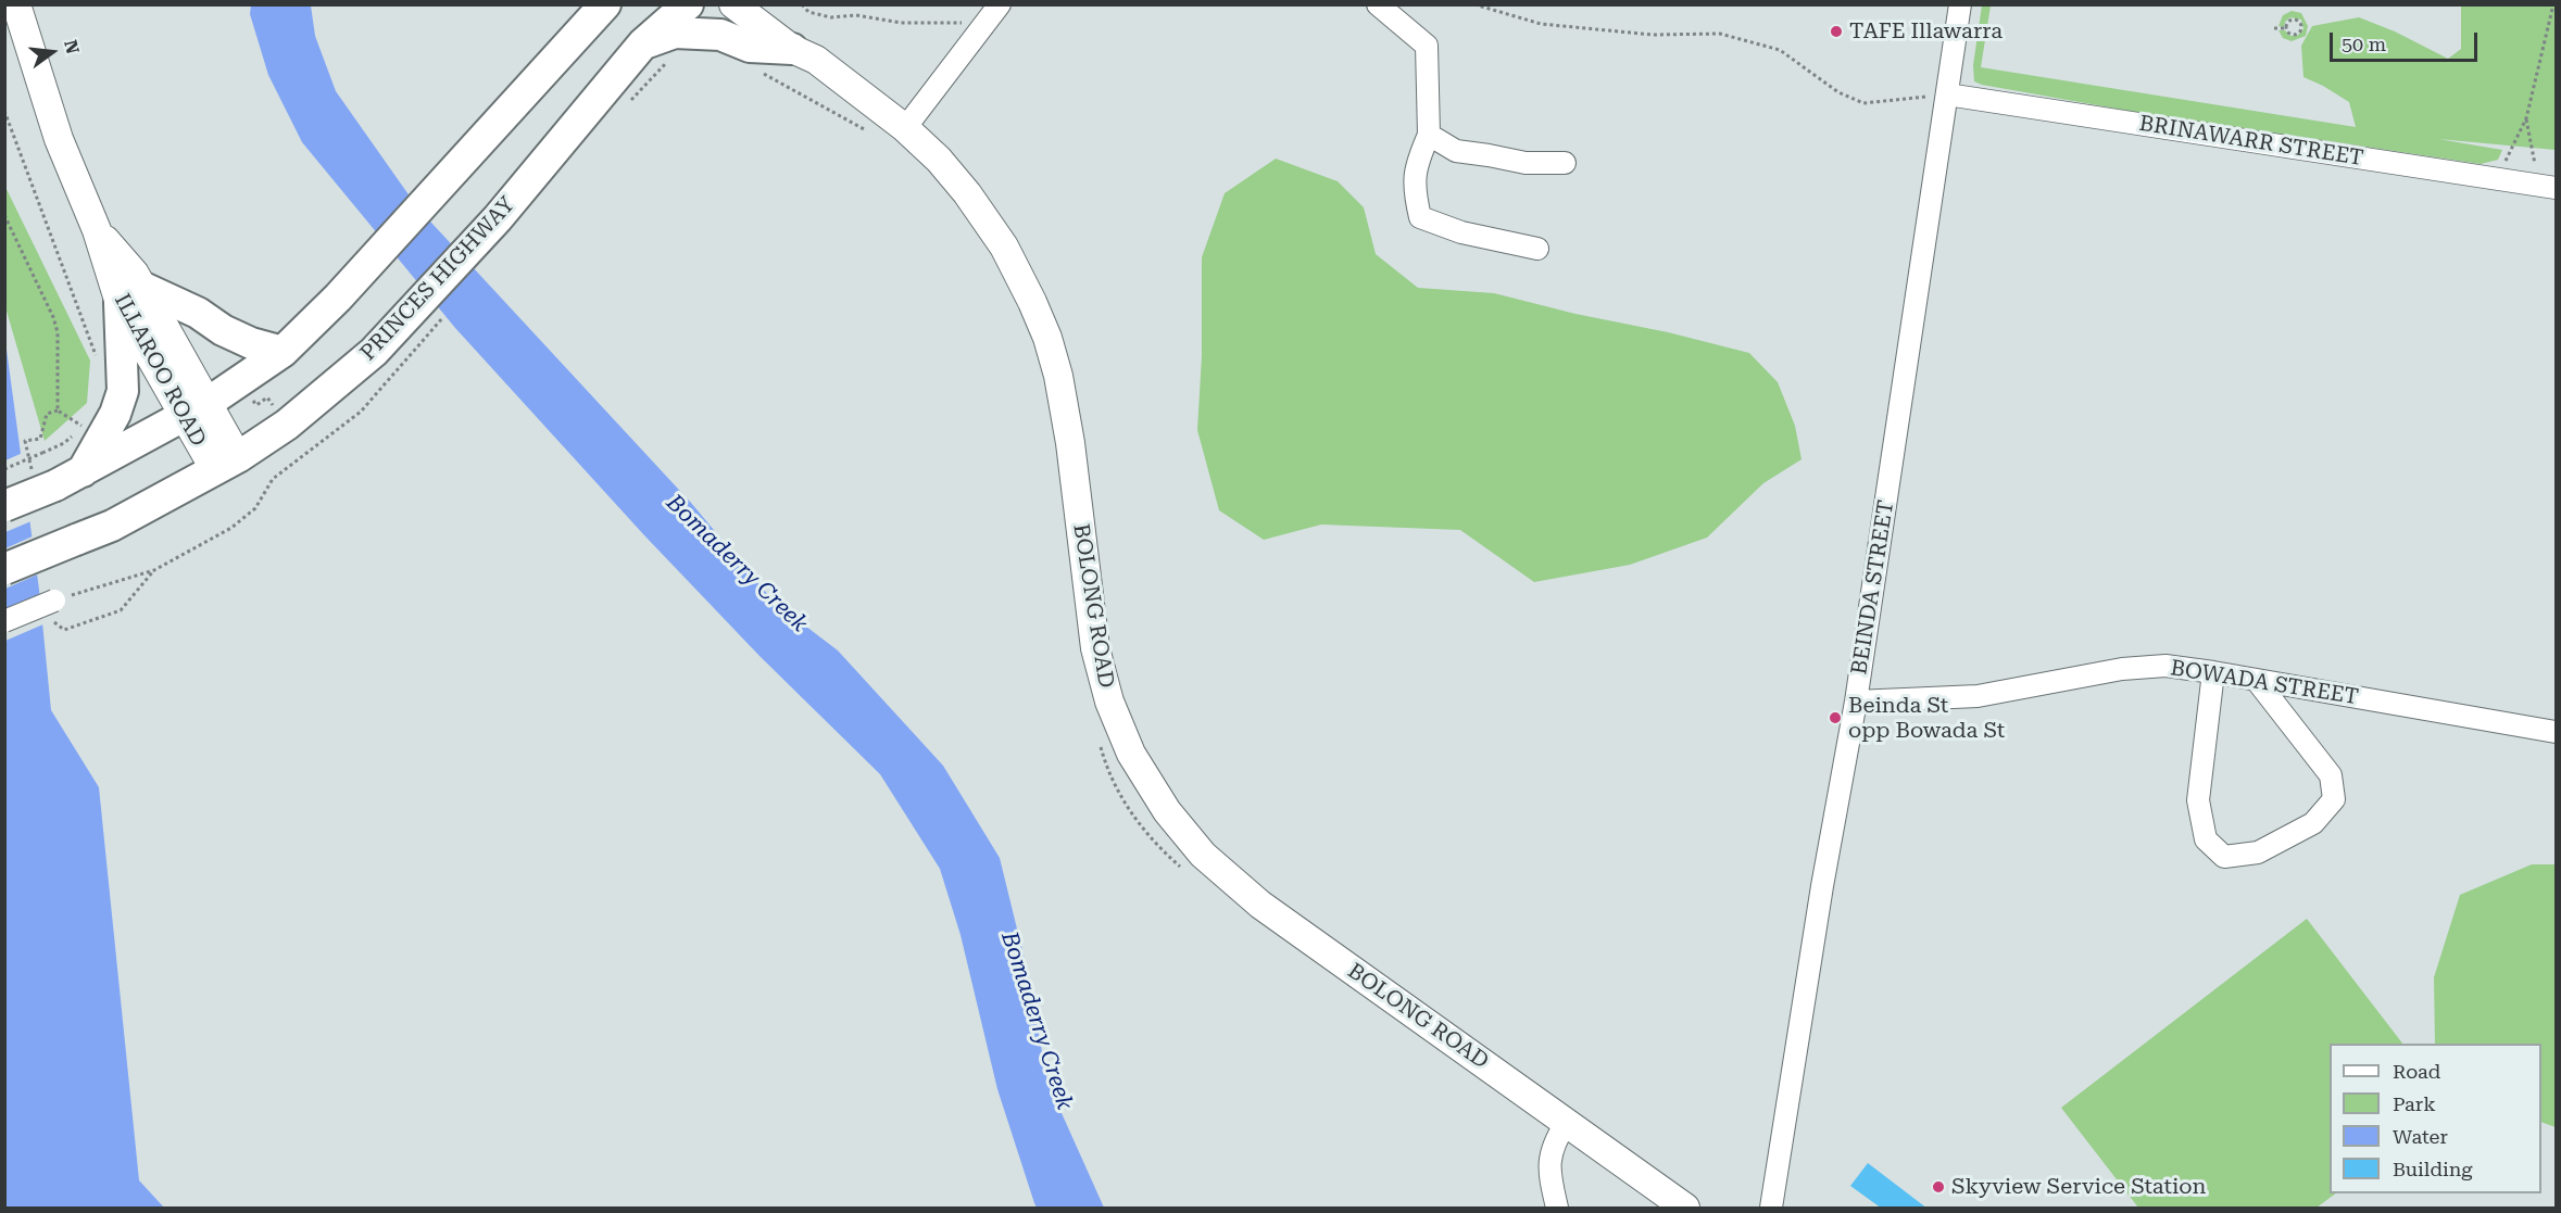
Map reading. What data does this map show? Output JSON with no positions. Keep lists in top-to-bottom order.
{
  "streets": {
    "highway": ["PRINCES HIGHWAY"],
    "main road": ["ILLAROO ROAD", "BOLONG ROAD"],
    "street": ["BRINAWARR STREET", "BEINDA STREET", "BOWADA STREET"]
  },
  "crossings": [
    ["BRINAWARR STREET", "BEINDA STREET"],
    ["PRINCES HIGHWAY", "ILLAROO ROAD"],
    ["BEINDA STREET", "BOWADA STREET"]
  ],
  "water": ["Bomaderry Creek"],
  "places": ["TAFE Illawarra", "Beinda St opp Bowada St", "Skyview Service Station"],
  "legend": [
    "Road",
    "Park",
    "Water",
    "Building"
  ],
  "scale_bar": "50 m",
  "north": "right"
}
